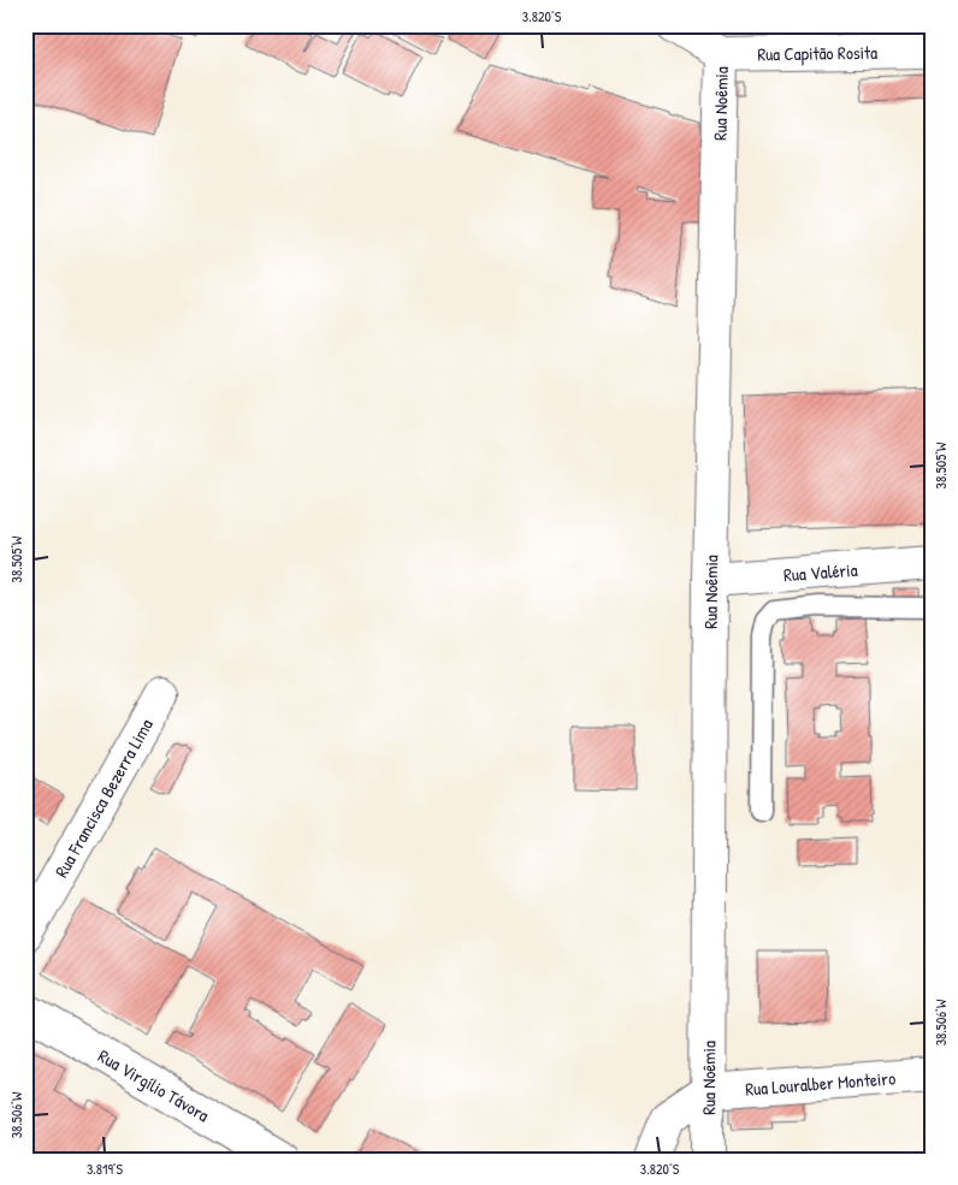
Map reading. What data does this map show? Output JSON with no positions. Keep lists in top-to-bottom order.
{
  "streets": {
    "street": [
      "Rua Capitão Rosita",
      "Rua Noêmia",
      "Rua Valéria",
      "Rua Francisca Bezerra Lima",
      "Rua Louralber Monteiro",
      "Rua Virgílio Távora"
    ]
  },
  "crossings": [
    ["Rua Capitão Rosita", "Rua Noêmia"],
    ["Rua Noêmia", "Rua Valéria"],
    ["Rua Noêmia", "Rua Louralber Monteiro"]
  ],
  "coordinates": [
    "3.820°S",
    "38.505°W",
    "38.506°W",
    "3.819°S"
  ]
}
